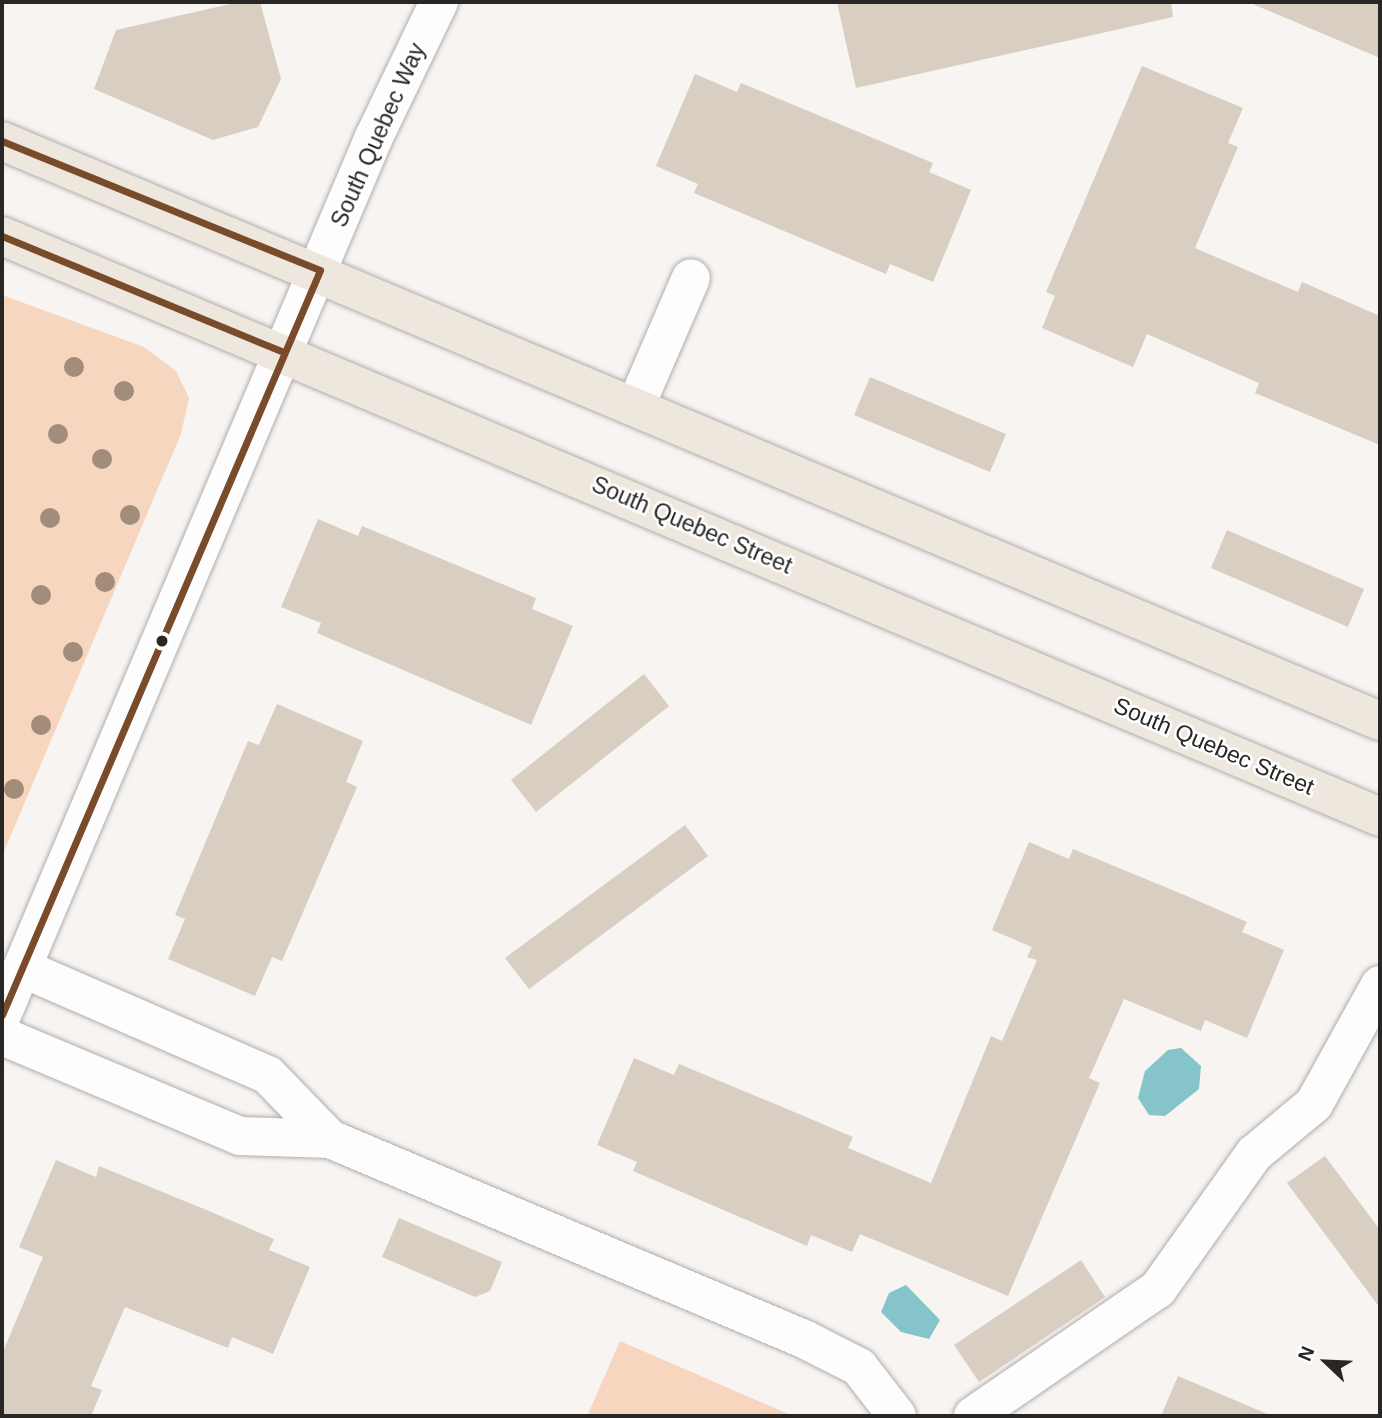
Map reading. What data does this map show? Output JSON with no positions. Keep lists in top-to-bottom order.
{
  "streets": {
    "main road": ["South Quebec Street"],
    "street": ["South Quebec Way"]
  },
  "crossings": [
    ["South Quebec Way", "South Quebec Street"]
  ],
  "north": "top left"
}
